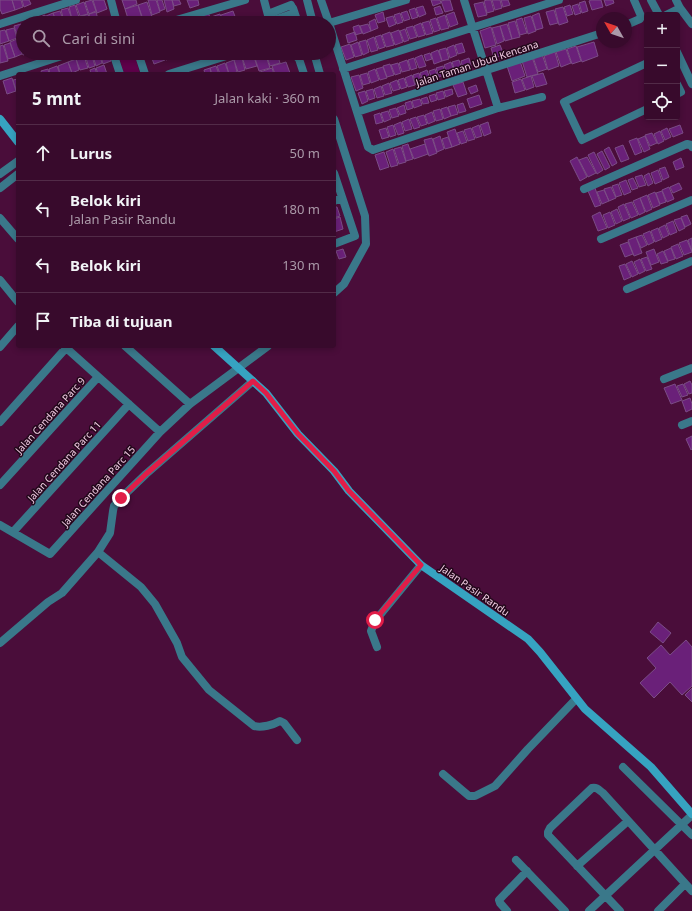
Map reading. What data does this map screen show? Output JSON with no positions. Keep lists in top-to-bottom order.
{
  "streets": {
    "main road": ["Jalan Pasir Randu"],
    "street": [
      "Jalan Taman Ubud Kencana",
      "Jalan Cendana Parc 9",
      "Jalan Cendana Parc 11",
      "Jalan Cendana Parc 15"
    ]
  },
  "crossings": [
    ["Jalan Cendana Parc 11", "Jalan Cendana Parc 15"],
    ["Jalan Cendana Parc 15", "Jalan Pasir Randu"]
  ],
  "north": "top left",
  "page": {
    "map_buttons": ["+", "−"],
    "search": "Cari di sini",
    "heading": ["5 mnt", "Jalan kaki · 360 m"],
    "list": [
      ["Lurus", "50 m"],
      ["Belok kiri", "Jalan Pasir Randu", "180 m"],
      ["Belok kiri", "130 m"],
      "Tiba di tujuan"
    ]
  }
}
